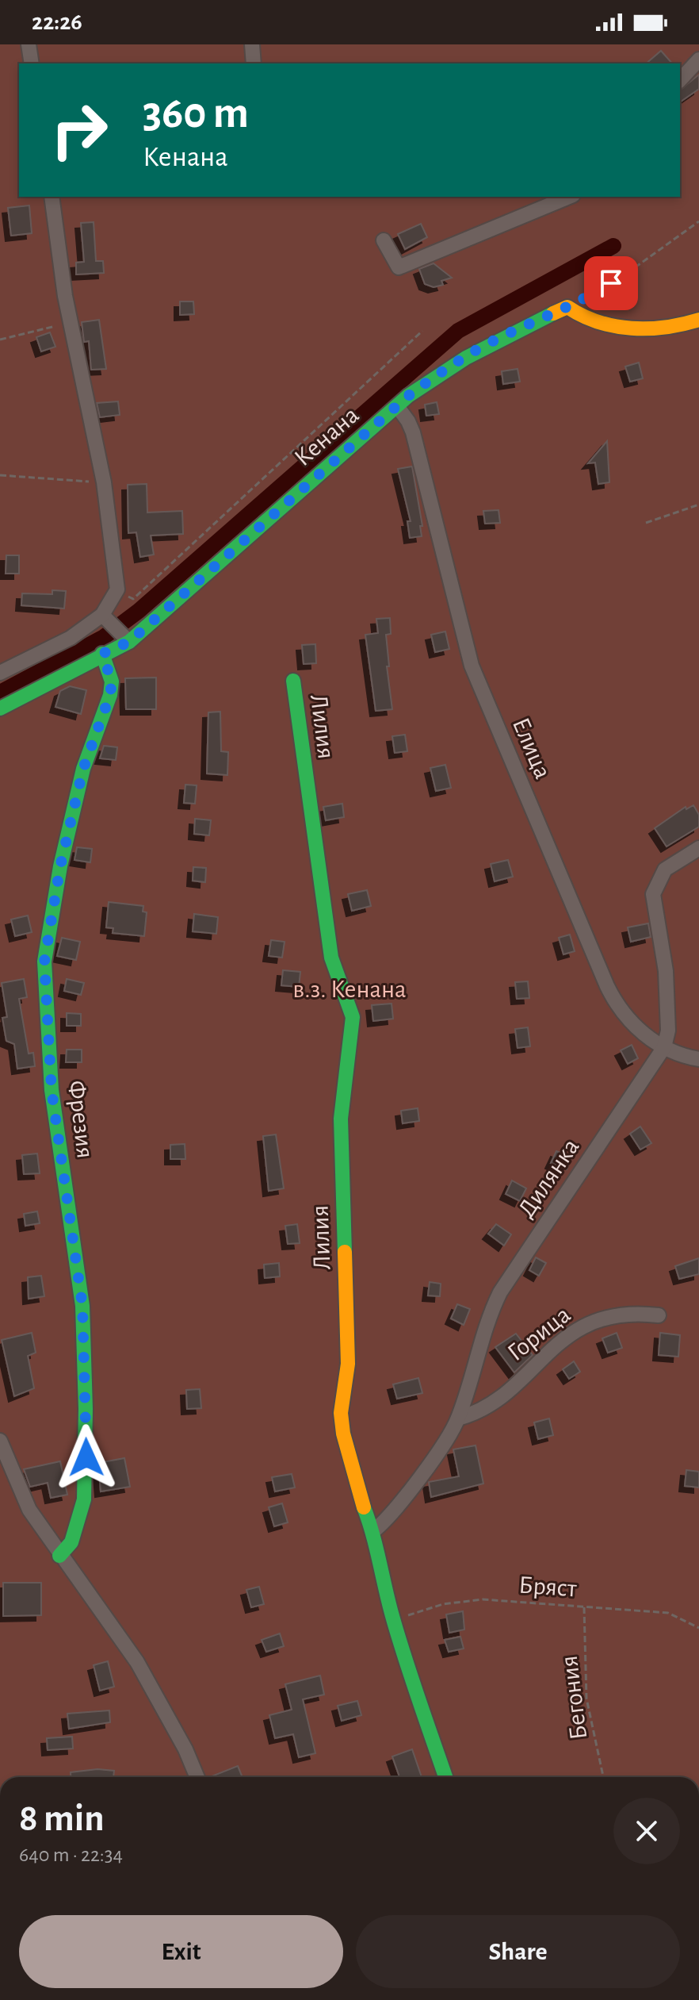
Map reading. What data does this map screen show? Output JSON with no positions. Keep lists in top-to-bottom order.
{
  "streets": {
    "street": [
      "Кенана",
      "Лилия",
      "Елица",
      "Фрезия",
      "Дилянка",
      "Горица"
    ],
    "path": ["Бряст", "Бегония"]
  },
  "crossings": [
    ["Кенана", "Елица"],
    ["Кенана", "Фрезия"],
    ["Лилия", "Дилянка"],
    ["Лилия", "Бряст"],
    ["Елица", "Дилянка"],
    ["Дилянка", "Горица"],
    ["Бряст", "Бегония"]
  ],
  "parks": ["в.з. Кенана"],
  "page": {
    "status": "22:26",
    "turn": ["360 m", "Кенана"],
    "heading": ["8 min", "640 m · 22:34"],
    "buttons": ["Exit", "Share"]
  }
}
